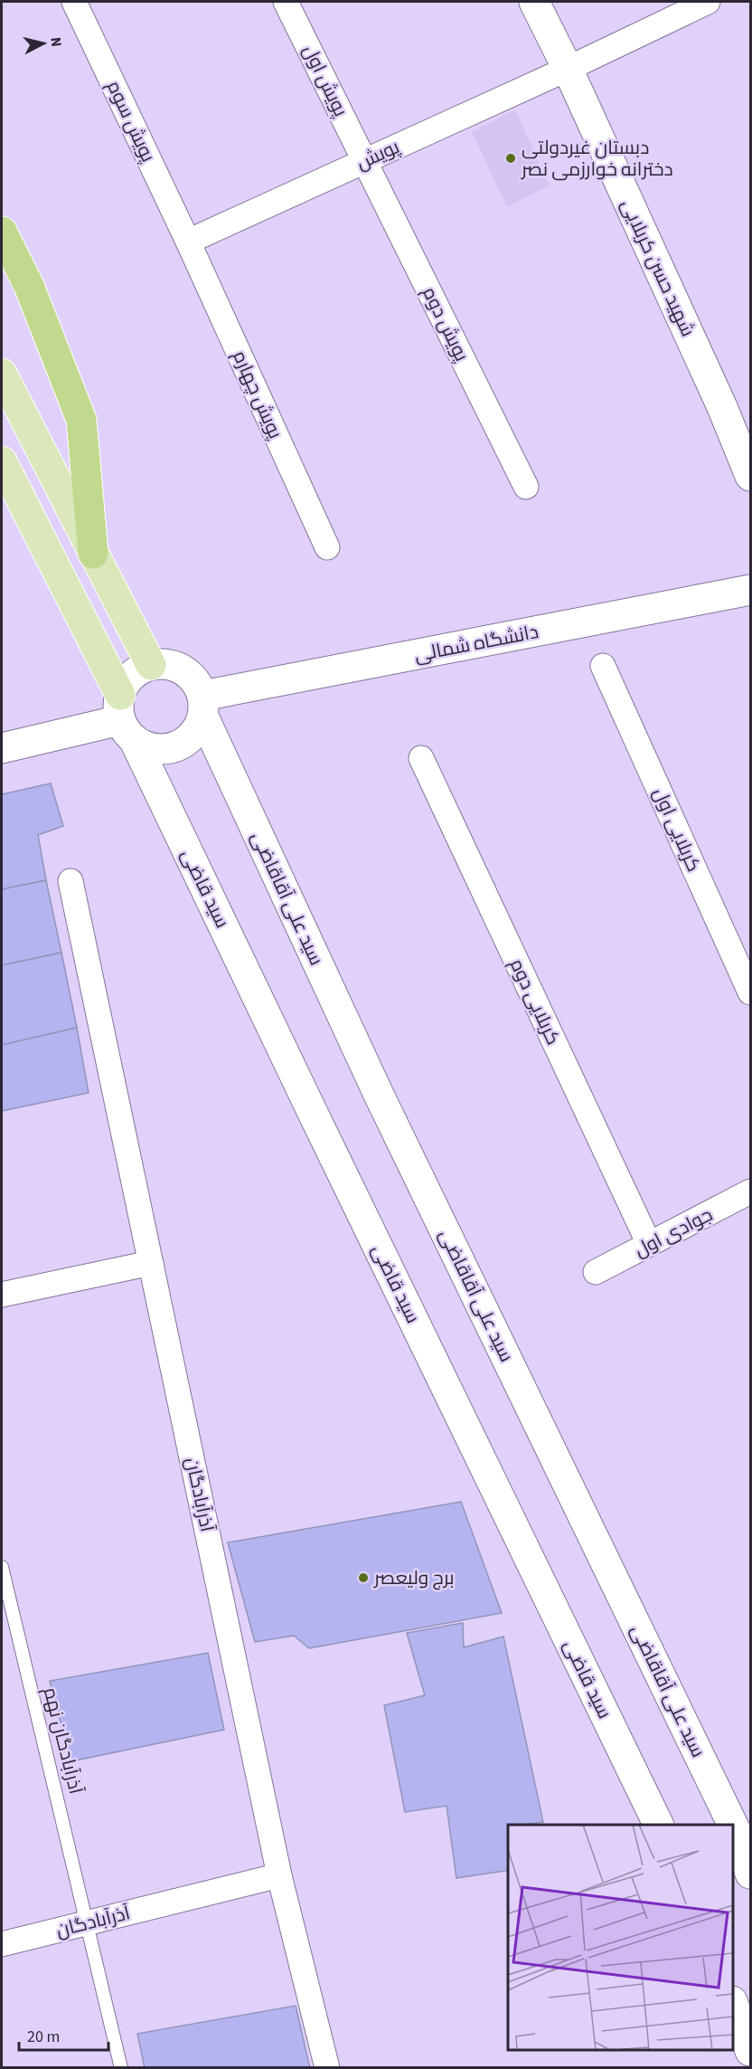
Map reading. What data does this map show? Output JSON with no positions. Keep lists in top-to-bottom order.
{
  "streets": {
    "street": [
      "پویش اول",
      "پویش سوم",
      "پویش",
      "شهید حسن کربلایی",
      "پویش دوم",
      "پویش چهارم",
      "دانشگاه شمالی",
      "کربلایی اول",
      "سید قاضی",
      "سید علی آقاقاضی",
      "کربلایی دوم",
      "جوادی اول",
      "آذرآبادگان"
    ],
    "lane": ["آذرآبادگان نهم"]
  },
  "crossings": [
    ["پویش اول", "پویش"],
    ["پویش اول", "پویش دوم"],
    ["پویش سوم", "پویش"],
    ["پویش سوم", "پویش چهارم"],
    ["پویش", "شهید حسن کربلایی"],
    ["پویش", "پویش دوم"],
    ["پویش", "پویش چهارم"],
    ["دانشگاه شمالی", "سید قاضی"],
    ["دانشگاه شمالی", "سید علی آقاقاضی"],
    ["سید قاضی", "سید علی آقاقاضی"],
    ["کربلایی دوم", "جوادی اول"],
    ["آذرآبادگان", "آذرآبادگان نهم"]
  ],
  "places": ["دبستان غیردولتی دخترانه خوارزمی نصر", "برج ولیعصر"],
  "scale_bar": "20 m",
  "north": "right"
}
